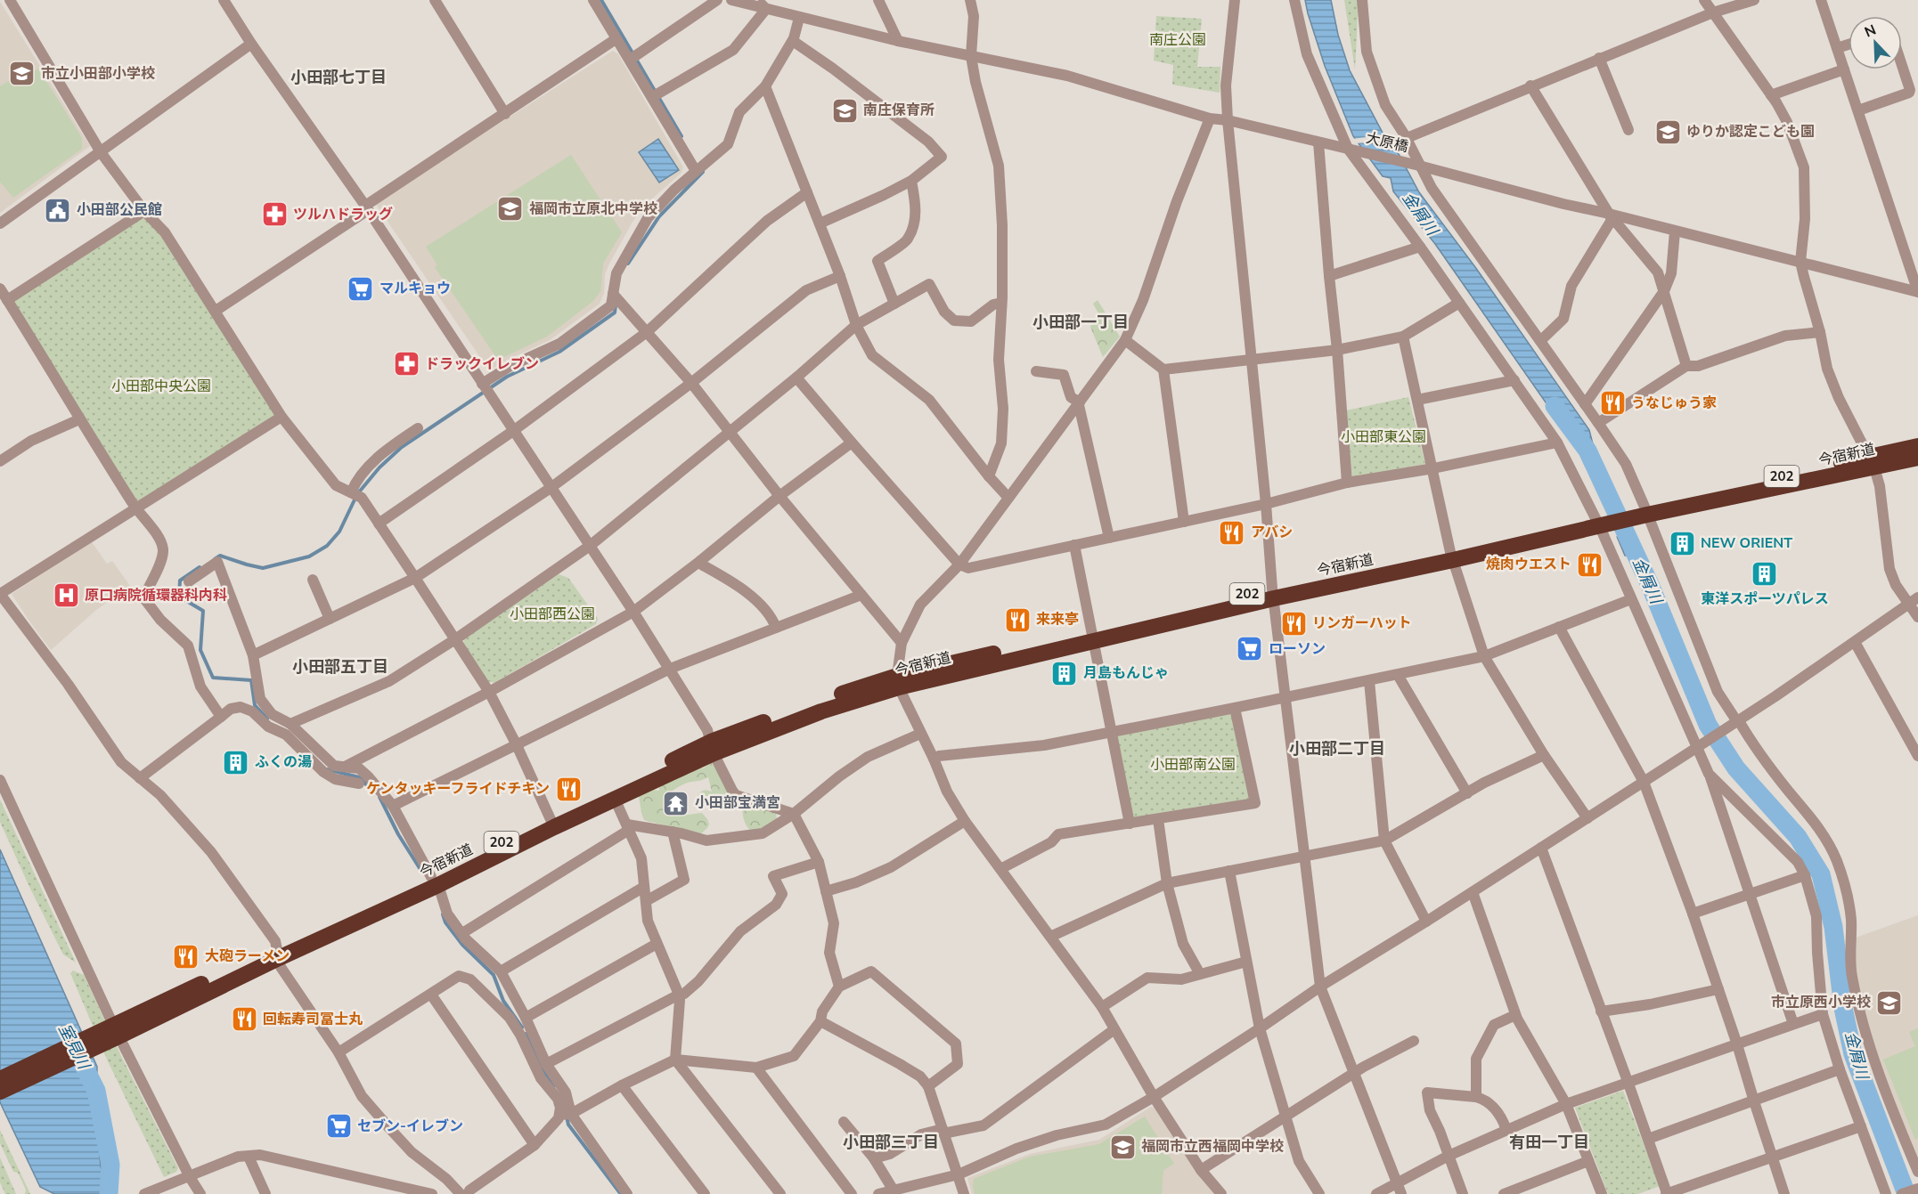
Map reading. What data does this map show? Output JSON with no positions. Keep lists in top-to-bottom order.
{
  "streets": {
    "highway": ["今宿新道", "202"],
    "street": ["大原橋"]
  },
  "districts": [
    "小田部七丁目",
    "小田部一丁目",
    "小田部五丁目",
    "小田部二丁目",
    "小田部三丁目",
    "有田一丁目"
  ],
  "water": ["金屑川", "室見川"],
  "parks": [
    "南庄公園",
    "小田部中央公園",
    "小田部東公園",
    "小田部西公園",
    "小田部南公園"
  ],
  "places": {
    "school or university": [
      "市立小田部小学校",
      "南庄保育所",
      "ゆりか認定こども園",
      "福岡市立原北中学校",
      "市立原西小学校",
      "福岡市立西福岡中学校"
    ],
    "public building": ["小田部公民館"],
    "pharmacy": ["ツルハドラッグ", "ドラックイレブン"],
    "supermarket": ["マルキョウ", "ローソン", "セブン-イレブン"],
    "restaurant": [
      "うなじゅう家",
      "アバシ",
      "焼肉ウエスト",
      "来来亭",
      "リンガーハット",
      "ケンタッキーフライドチキン",
      "大砲ラーメン",
      "回転寿司冨士丸"
    ],
    "building": [
      "NEW ORIENT",
      "東洋スポーツパレス",
      "月島もんじゃ",
      "ふくの湯"
    ],
    "hospital": ["原口病院循環器科内科"],
    "temple": ["小田部宝満宮"]
  },
  "north": "top left"
}
